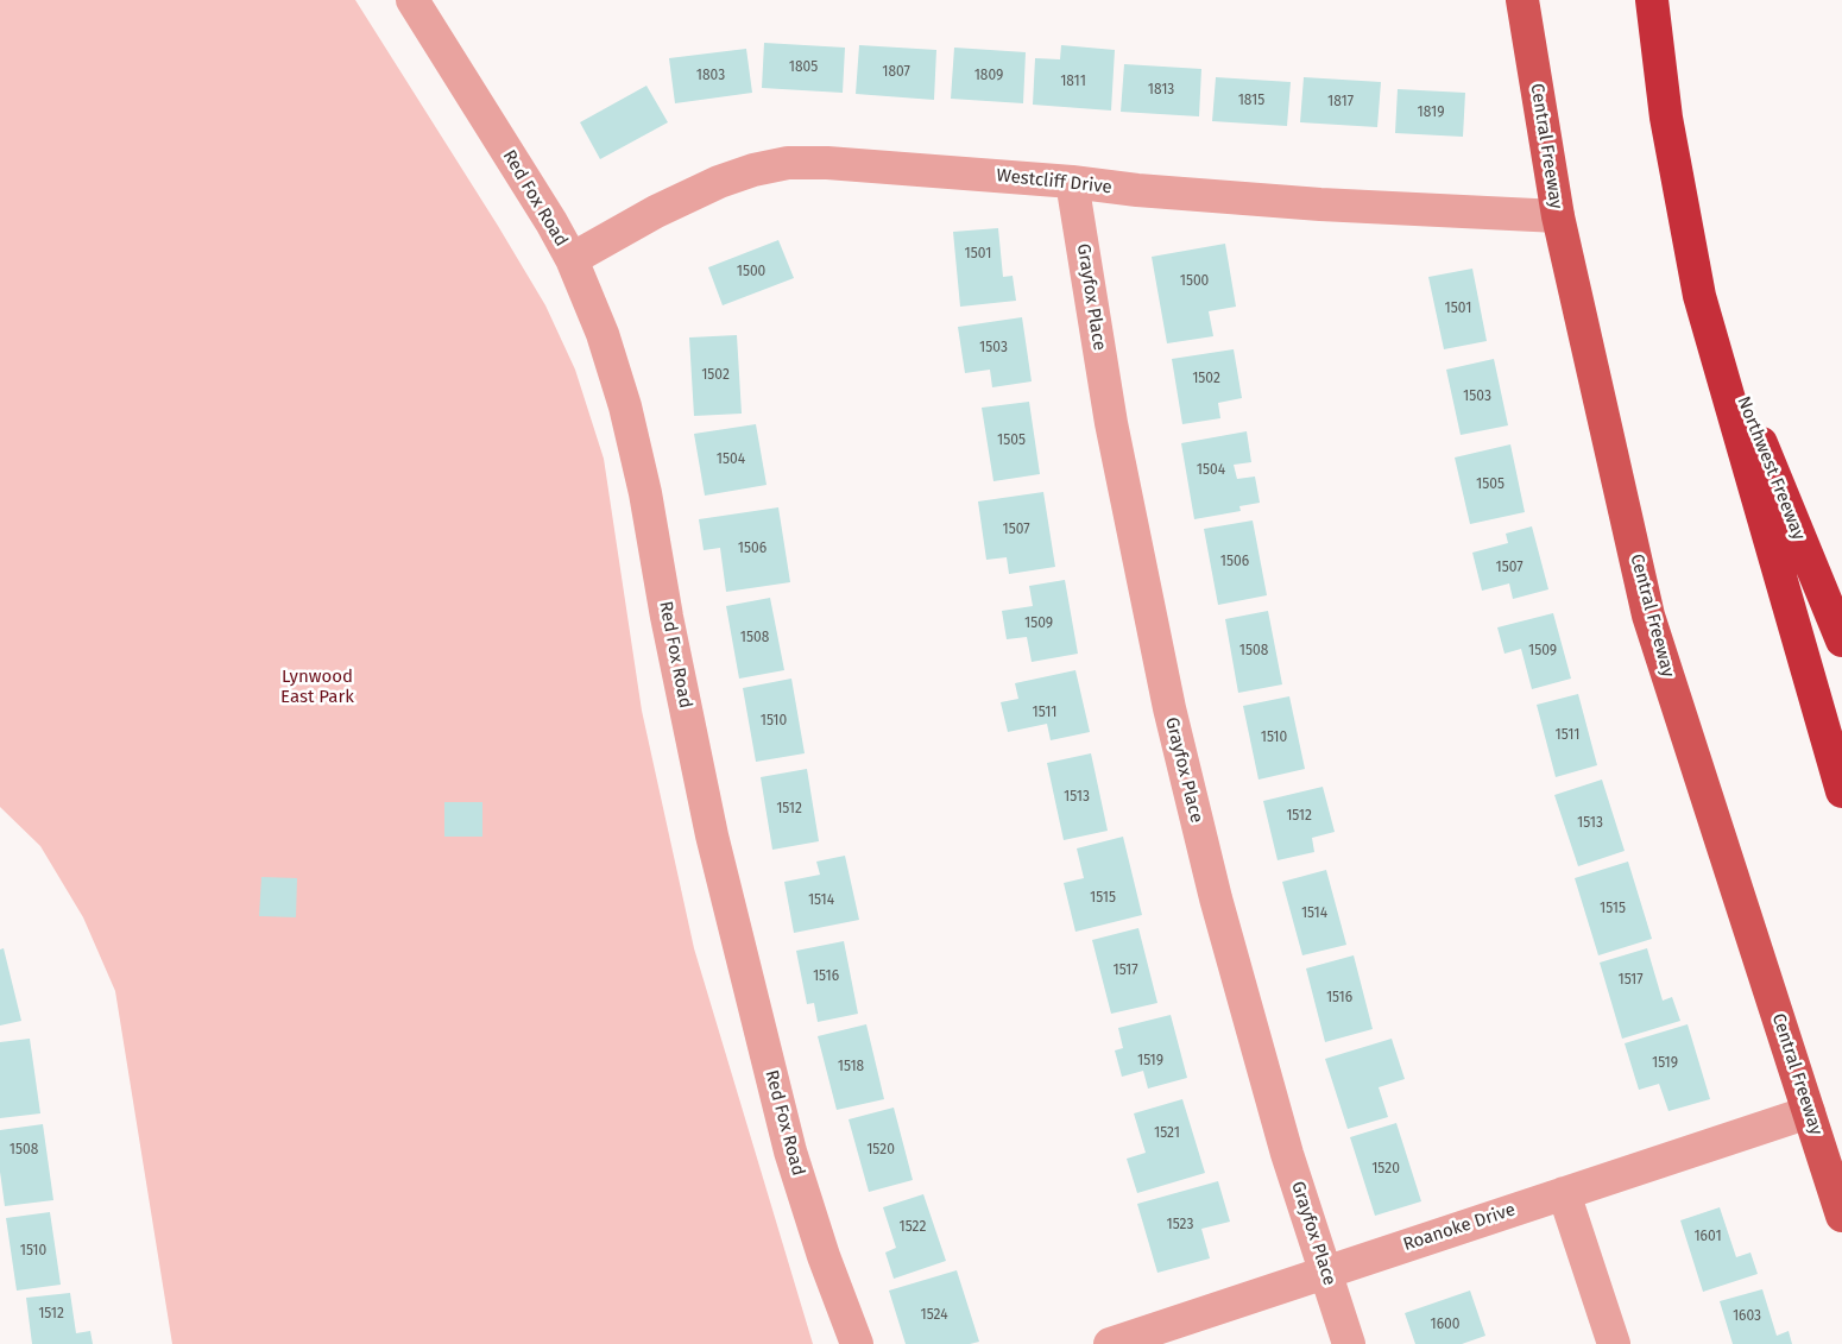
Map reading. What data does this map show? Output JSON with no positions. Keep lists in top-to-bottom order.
{
  "streets": {
    "highway": ["Northwest Freeway"],
    "main road": ["Central Freeway"],
    "street": [
      "Westcliff Drive",
      "Red Fox Road",
      "Grayfox Place",
      "Roanoke Drive"
    ]
  },
  "crossings": [
    ["Central Freeway", "Westcliff Drive"],
    ["Central Freeway", "Roanoke Drive"],
    ["Westcliff Drive", "Red Fox Road"],
    ["Westcliff Drive", "Grayfox Place"],
    ["Grayfox Place", "Roanoke Drive"]
  ],
  "parks": ["Lynwood East Park"],
  "house_numbers": [
    "1805",
    "1807",
    "1803",
    "1809",
    "1811",
    "1813",
    "1815",
    "1817",
    "1819",
    "1501",
    "1500",
    "1500",
    "1501",
    "1503",
    "1502",
    "1502",
    "1503",
    "1505",
    "1504",
    "1504",
    "1505",
    "1507",
    "1506",
    "1506",
    "1507",
    "1509",
    "1508",
    "1508",
    "1509",
    "1511",
    "1510",
    "1511",
    "1510",
    "1513",
    "1512",
    "1512",
    "1513",
    "1515",
    "1514",
    "1515",
    "1514",
    "1517",
    "1516",
    "1517",
    "1516",
    "1519",
    "1519",
    "1518",
    "1521",
    "1508",
    "1520",
    "1520",
    "1523",
    "1522",
    "1601",
    "1510",
    "1512",
    "1524",
    "1603",
    "1600"
  ]
}
